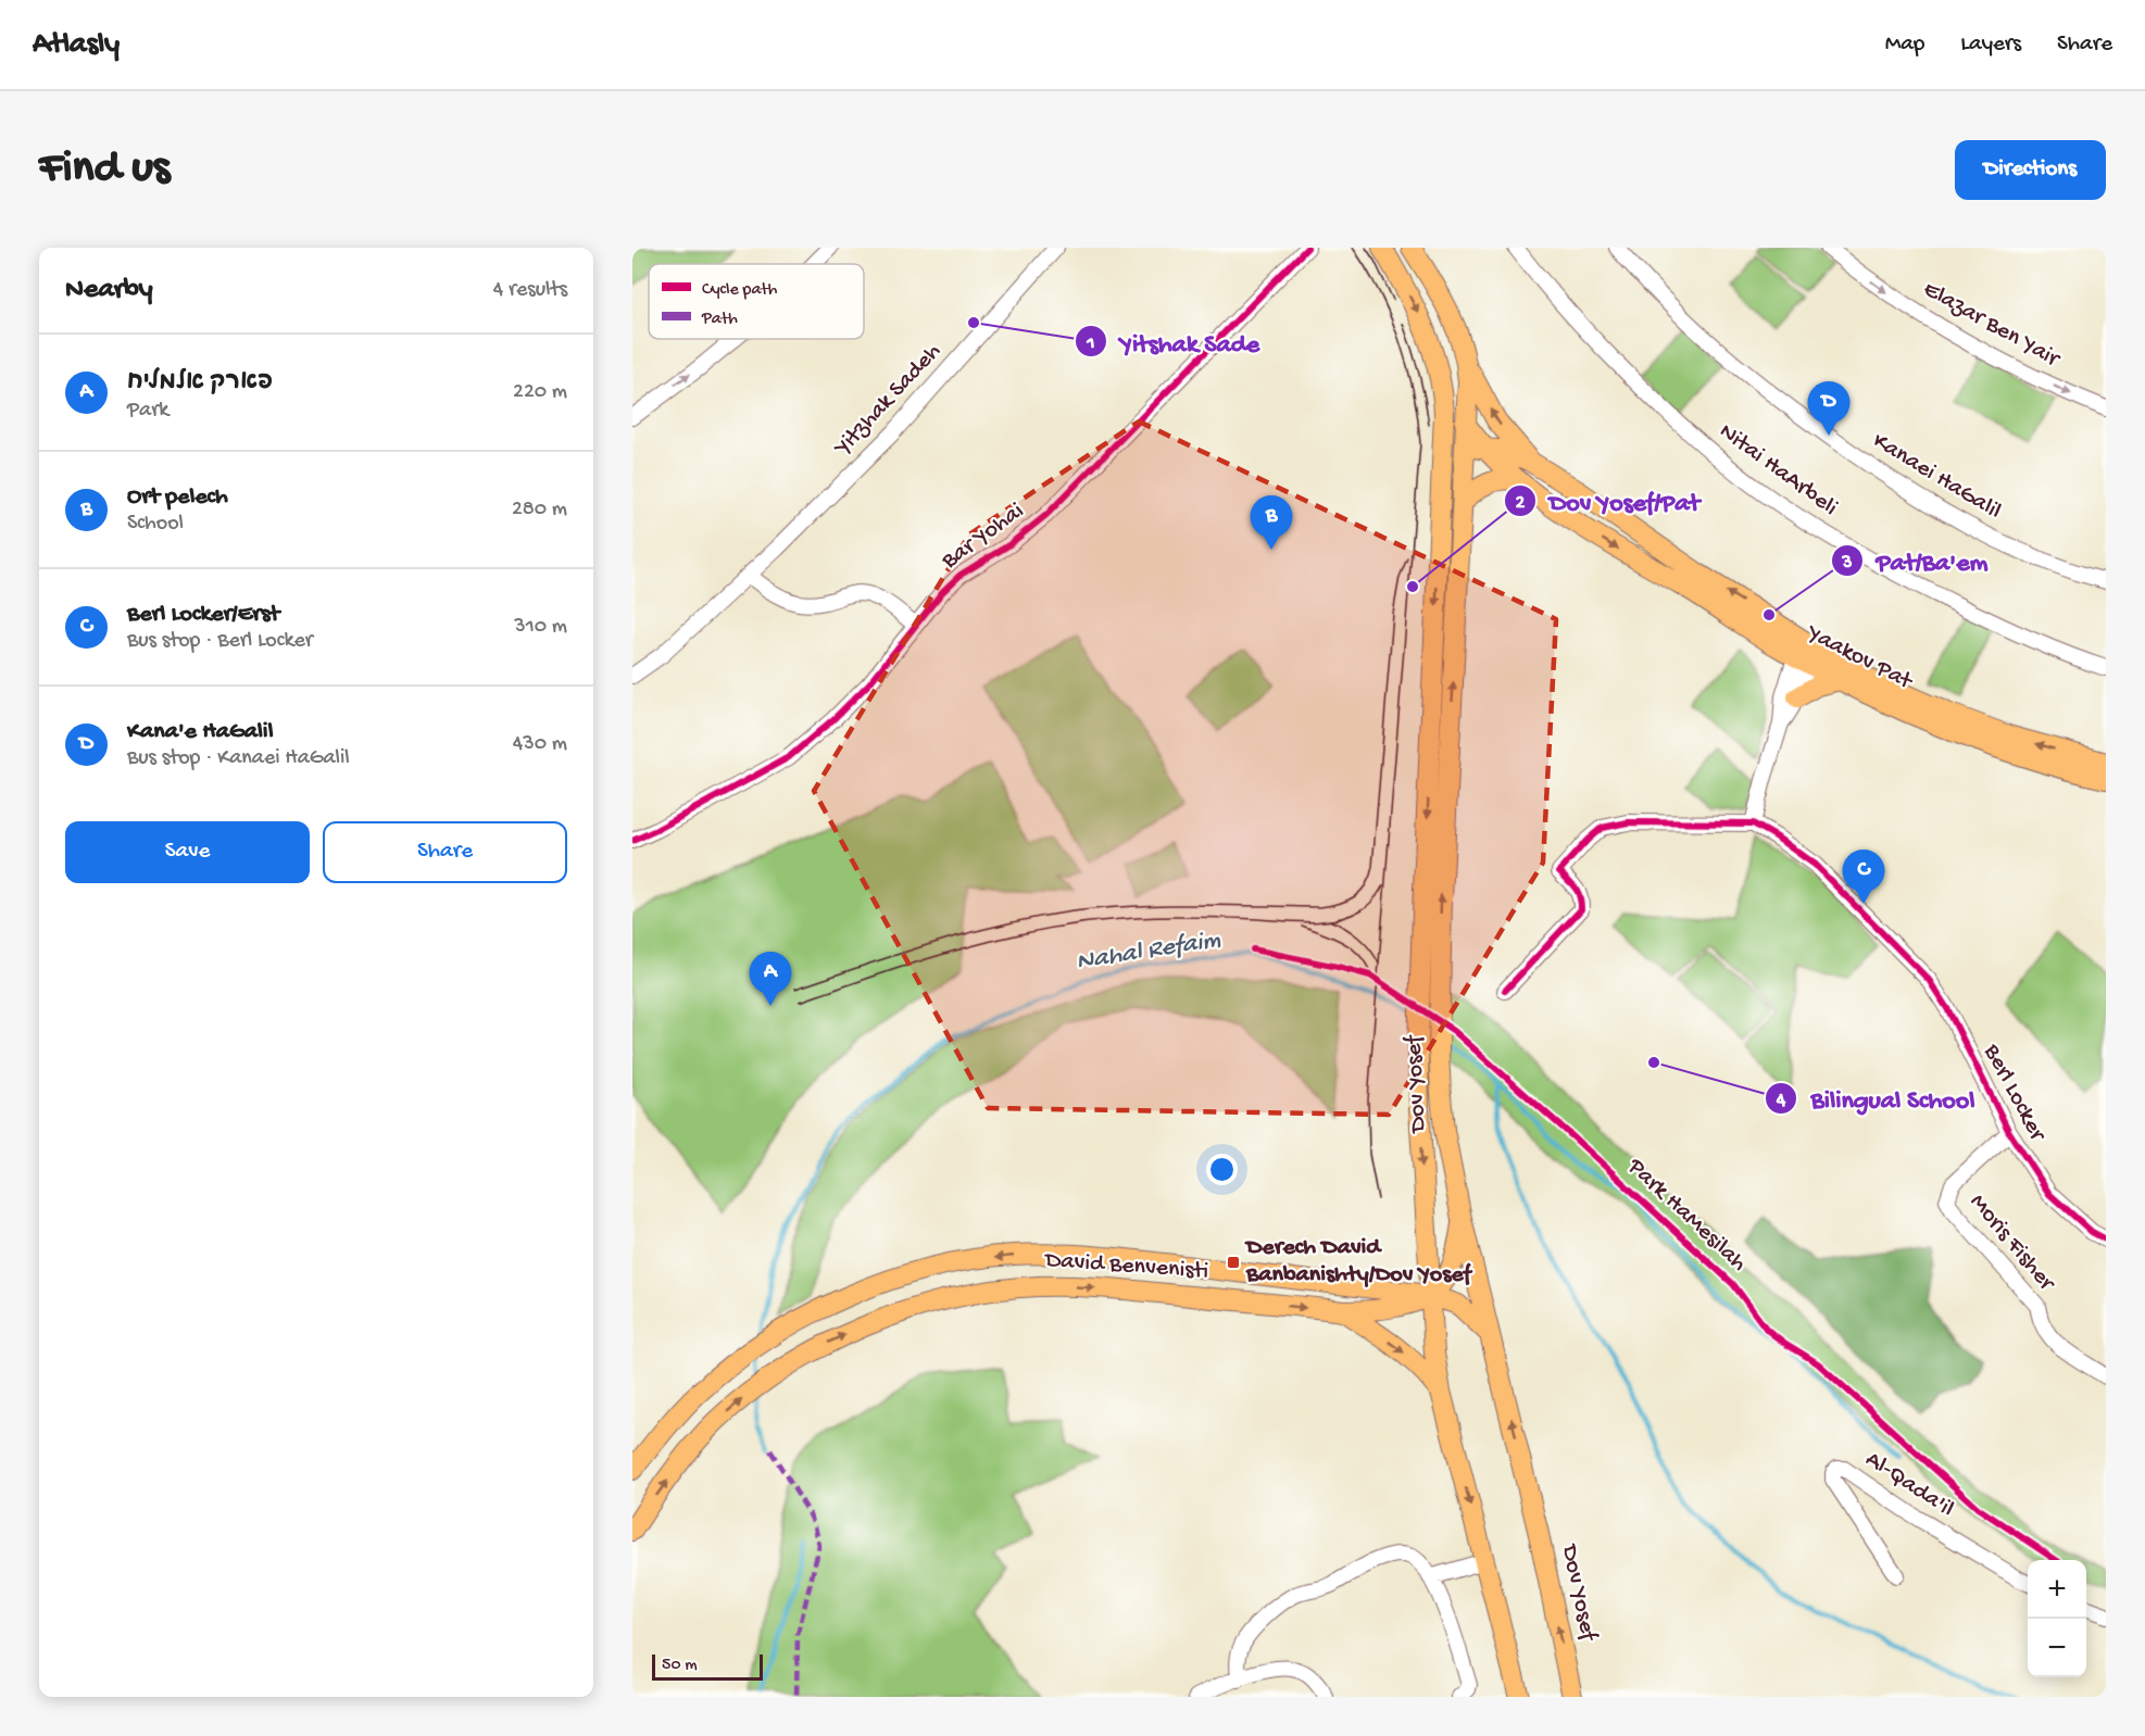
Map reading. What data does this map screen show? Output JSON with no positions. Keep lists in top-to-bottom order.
{
  "streets": {
    "main road": ["Yaakov Pat", "Dov Yosef", "David Benvenisti"],
    "street": [
      "Elazar Ben Yair",
      "Yitzhak Sadeh",
      "Nitai HaArbeli",
      "Kanaei HaGalil",
      "Bar Yohai",
      "Berl Locker",
      "Moris Fisher",
      "Al-Qada'il"
    ],
    "cycle path": ["Park HaMesilah"]
  },
  "crossings": [
    ["Yaakov Pat", "Dov Yosef"],
    ["Dov Yosef", "David Benvenisti"],
    ["Berl Locker", "Moris Fisher"]
  ],
  "one_way": ["Elazar Ben Yair"],
  "water": ["Nahal Refaim"],
  "places": {
    "other": [
      "Yitshak Sade",
      "Dov Yosef/Pat",
      "Pat/Ba'em",
      "Bilingual School"
    ],
    "transit": ["Derech David Banbanishty/Dov Yosef"]
  },
  "legend": ["Cycle path", "Path"],
  "scale_bar": "50 m",
  "page": {
    "header": "Atlasly",
    "nav": ["Map", "Layers", "Share"],
    "buttons": [
      "Directions",
      ["Save", "Share"]
    ],
    "title": "Find us",
    "heading": ["Nearby", "4 results"],
    "list": [
      {
        "mark": "A",
        "name": "פארק אלמליח",
        "note": "Park",
        "value": "220 m"
      },
      {
        "mark": "B",
        "name": "Ort pelech",
        "note": "School",
        "value": "280 m"
      },
      {
        "mark": "C",
        "name": "Berl Locker/Erst",
        "note": "Bus stop · Berl Locker",
        "value": "310 m"
      },
      {
        "mark": "D",
        "name": "Kana'e HaGalil",
        "note": "Bus stop · Kanaei HaGalil",
        "value": "430 m"
      }
    ],
    "pins": [
      "D",
      "B",
      "C",
      "A"
    ],
    "map_buttons": ["+", "−"],
    "scale": "50 m"
  }
}
